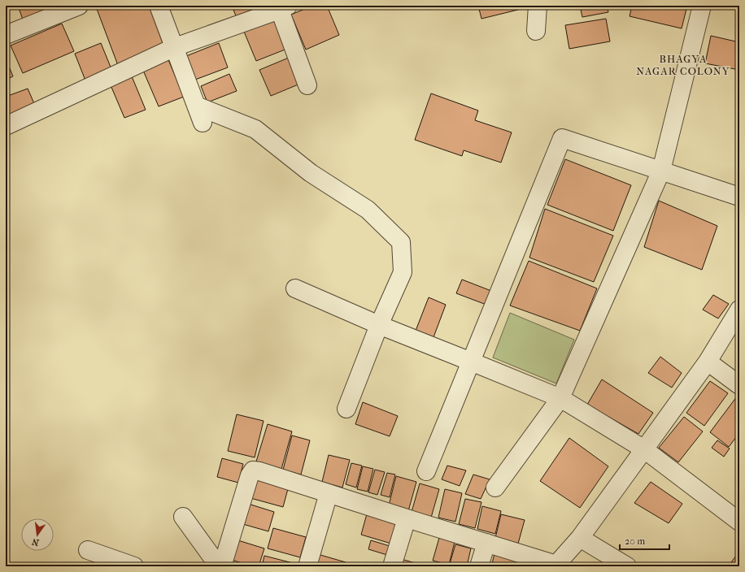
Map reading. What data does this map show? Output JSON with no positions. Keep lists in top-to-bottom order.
{
  "districts": ["BHAGYA NAGAR COLONY"],
  "scale_bar": "20 m",
  "north": "bottom"
}
